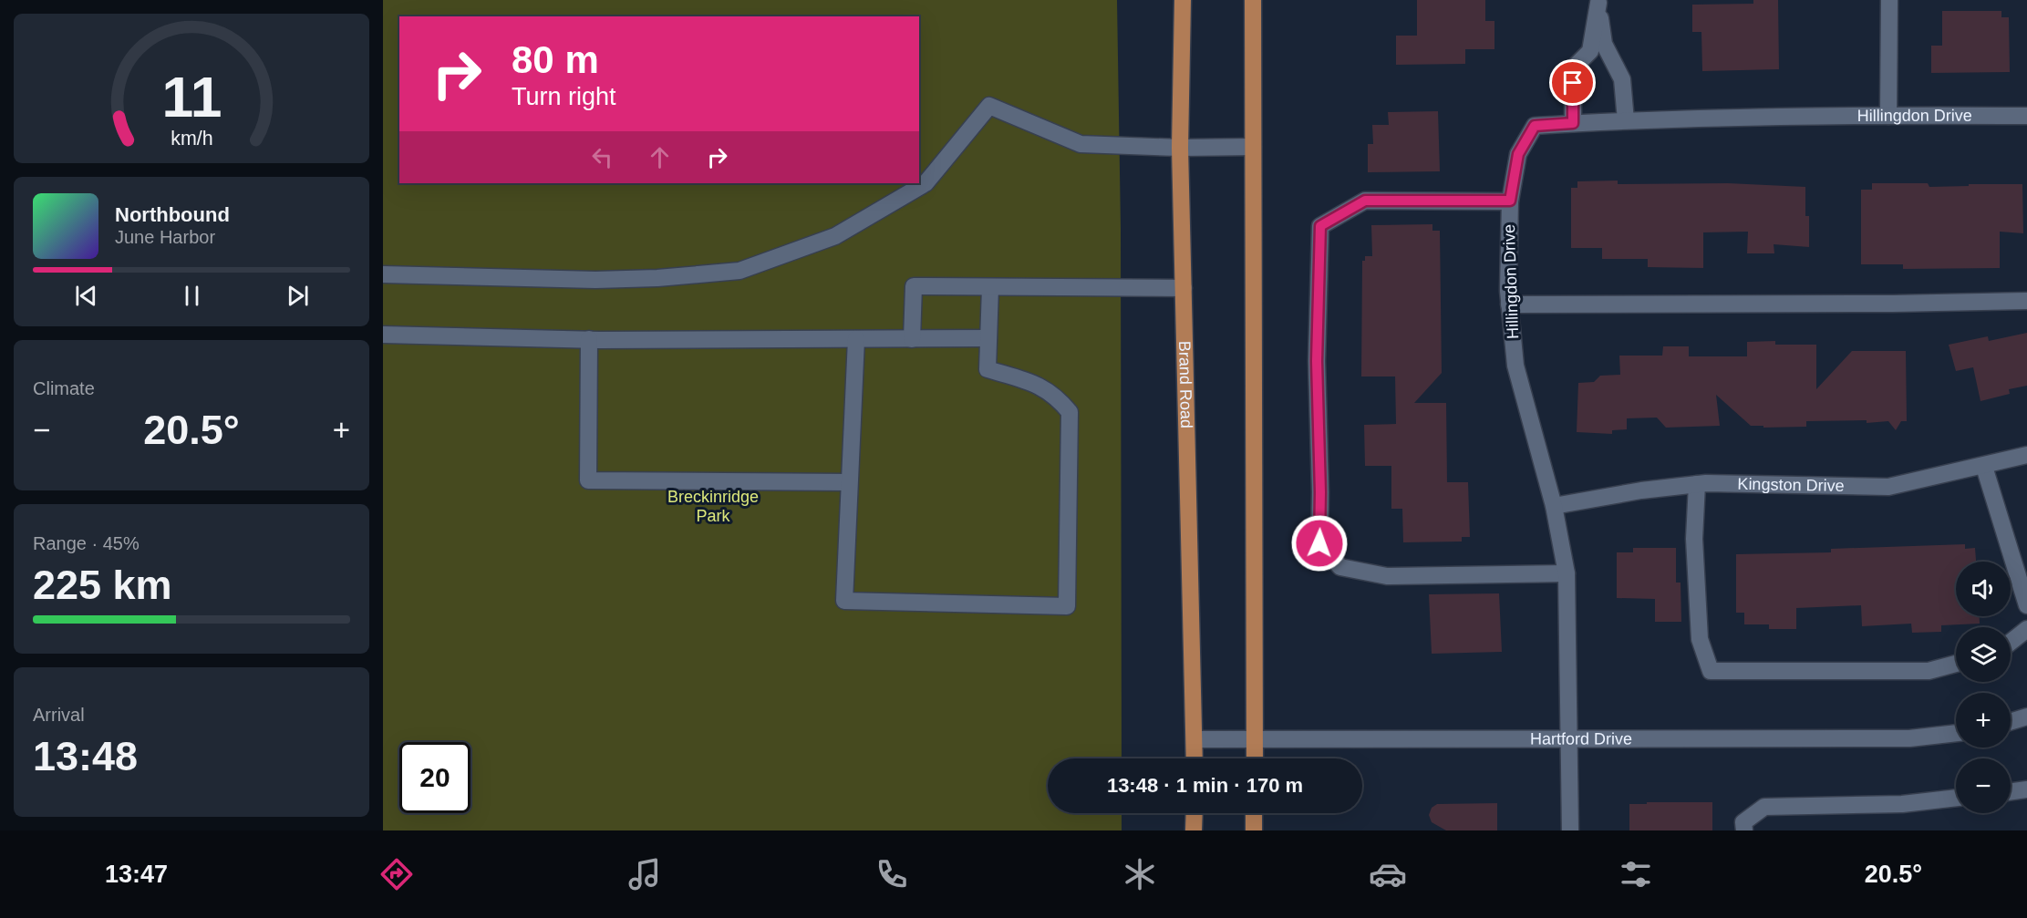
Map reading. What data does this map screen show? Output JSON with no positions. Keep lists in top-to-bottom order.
{
  "streets": {
    "main road": ["Brand Road"],
    "street": ["Hillingdon Drive", "Kingston Drive", "Hartford Drive"]
  },
  "crossings": [
    ["Hillingdon Drive", "Kingston Drive"],
    ["Hillingdon Drive", "Hartford Drive"],
    ["Brand Road", "Hartford Drive"]
  ],
  "parks": ["Breckinridge Park"],
  "page": {
    "turn": ["80 m", "Turn right"],
    "song": ["Northbound", "June Harbor"],
    "tile": [
      "Climate",
      ["Range · 45%", "225 km"],
      ["Arrival", "13:48"]
    ],
    "heat": ["−", "20.5°", "+"],
    "map_buttons": ["+", "−"],
    "limit": "20",
    "trip": "13:48 · 1 min · 170 m",
    "tabs": ["13:47", "20.5°"],
    "gauge": ["11", "km/h"]
  }
}
